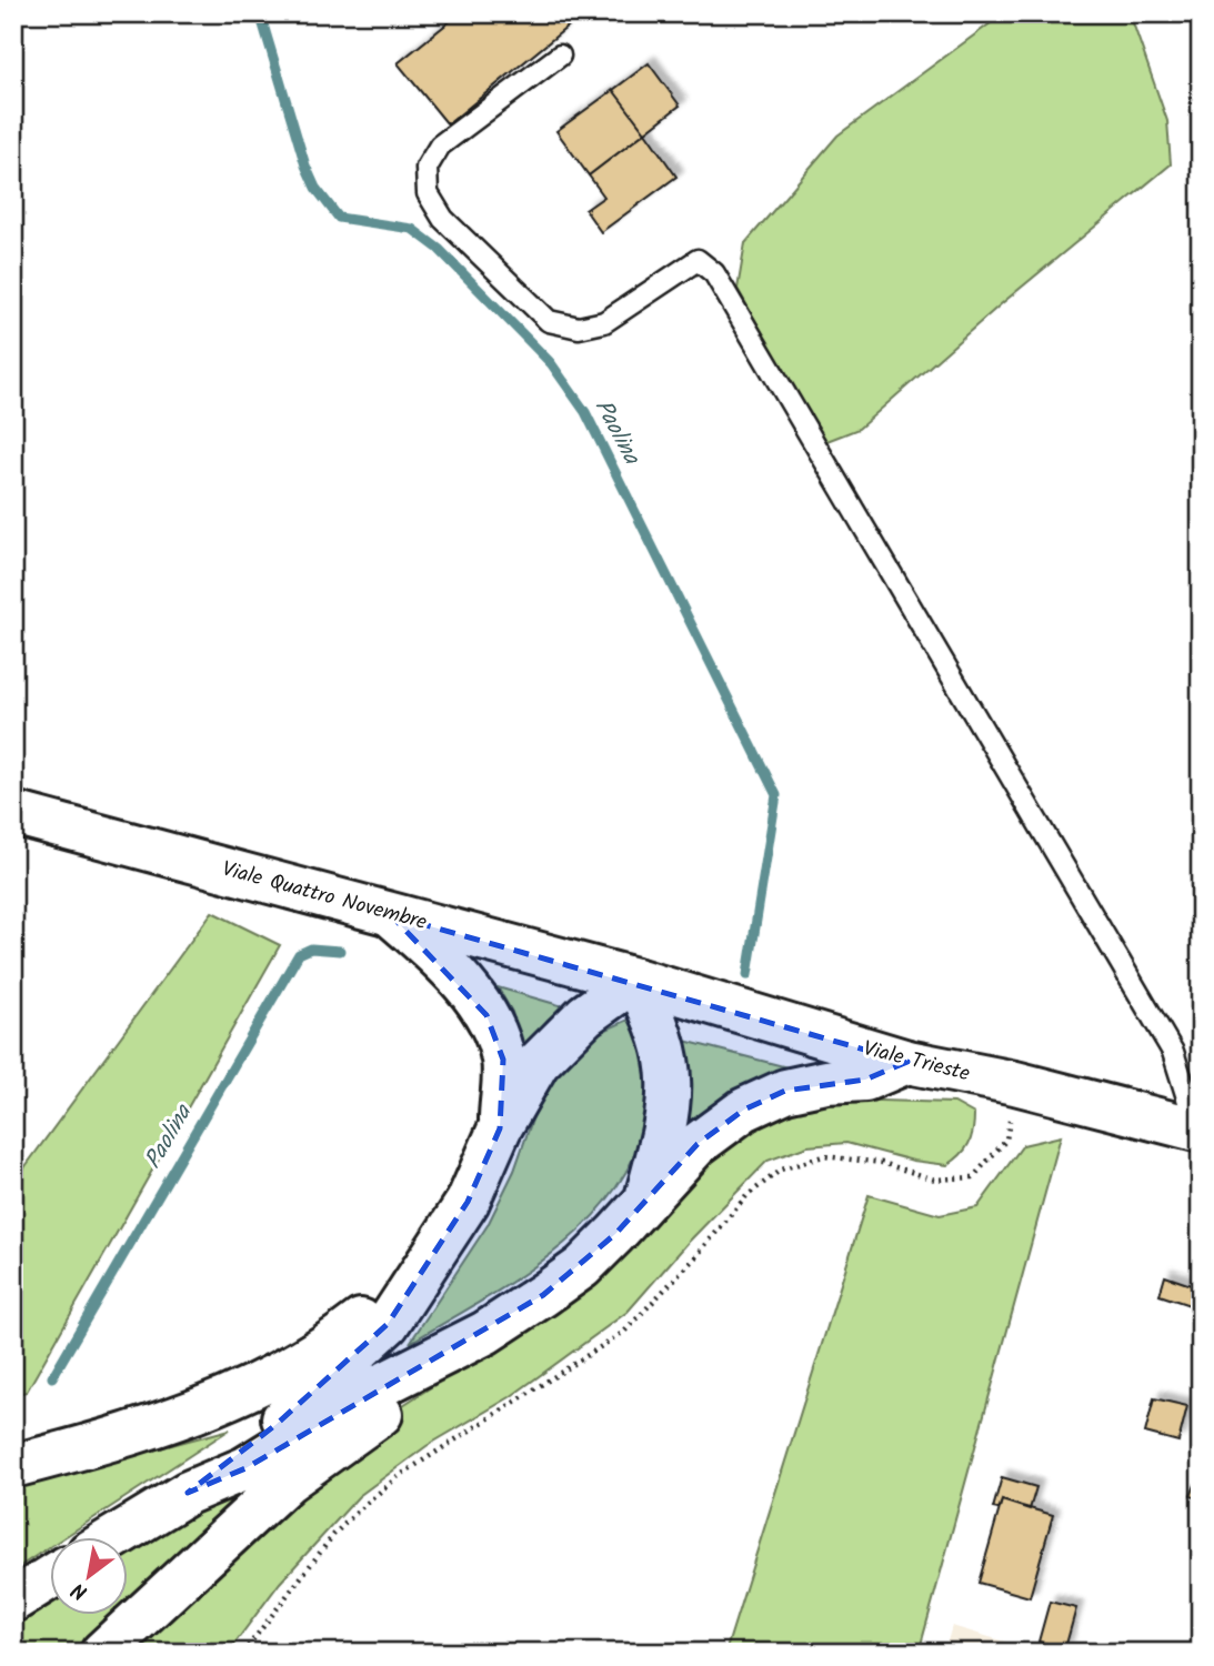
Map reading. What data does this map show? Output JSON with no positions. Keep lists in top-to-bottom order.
{
  "streets": {
    "main road": ["Viale Quattro Novembre", "Viale Trieste"]
  },
  "crossings": [
    ["Viale Quattro Novembre", "Viale Trieste"]
  ],
  "water": ["Paolina"],
  "north": "bottom left"
}
